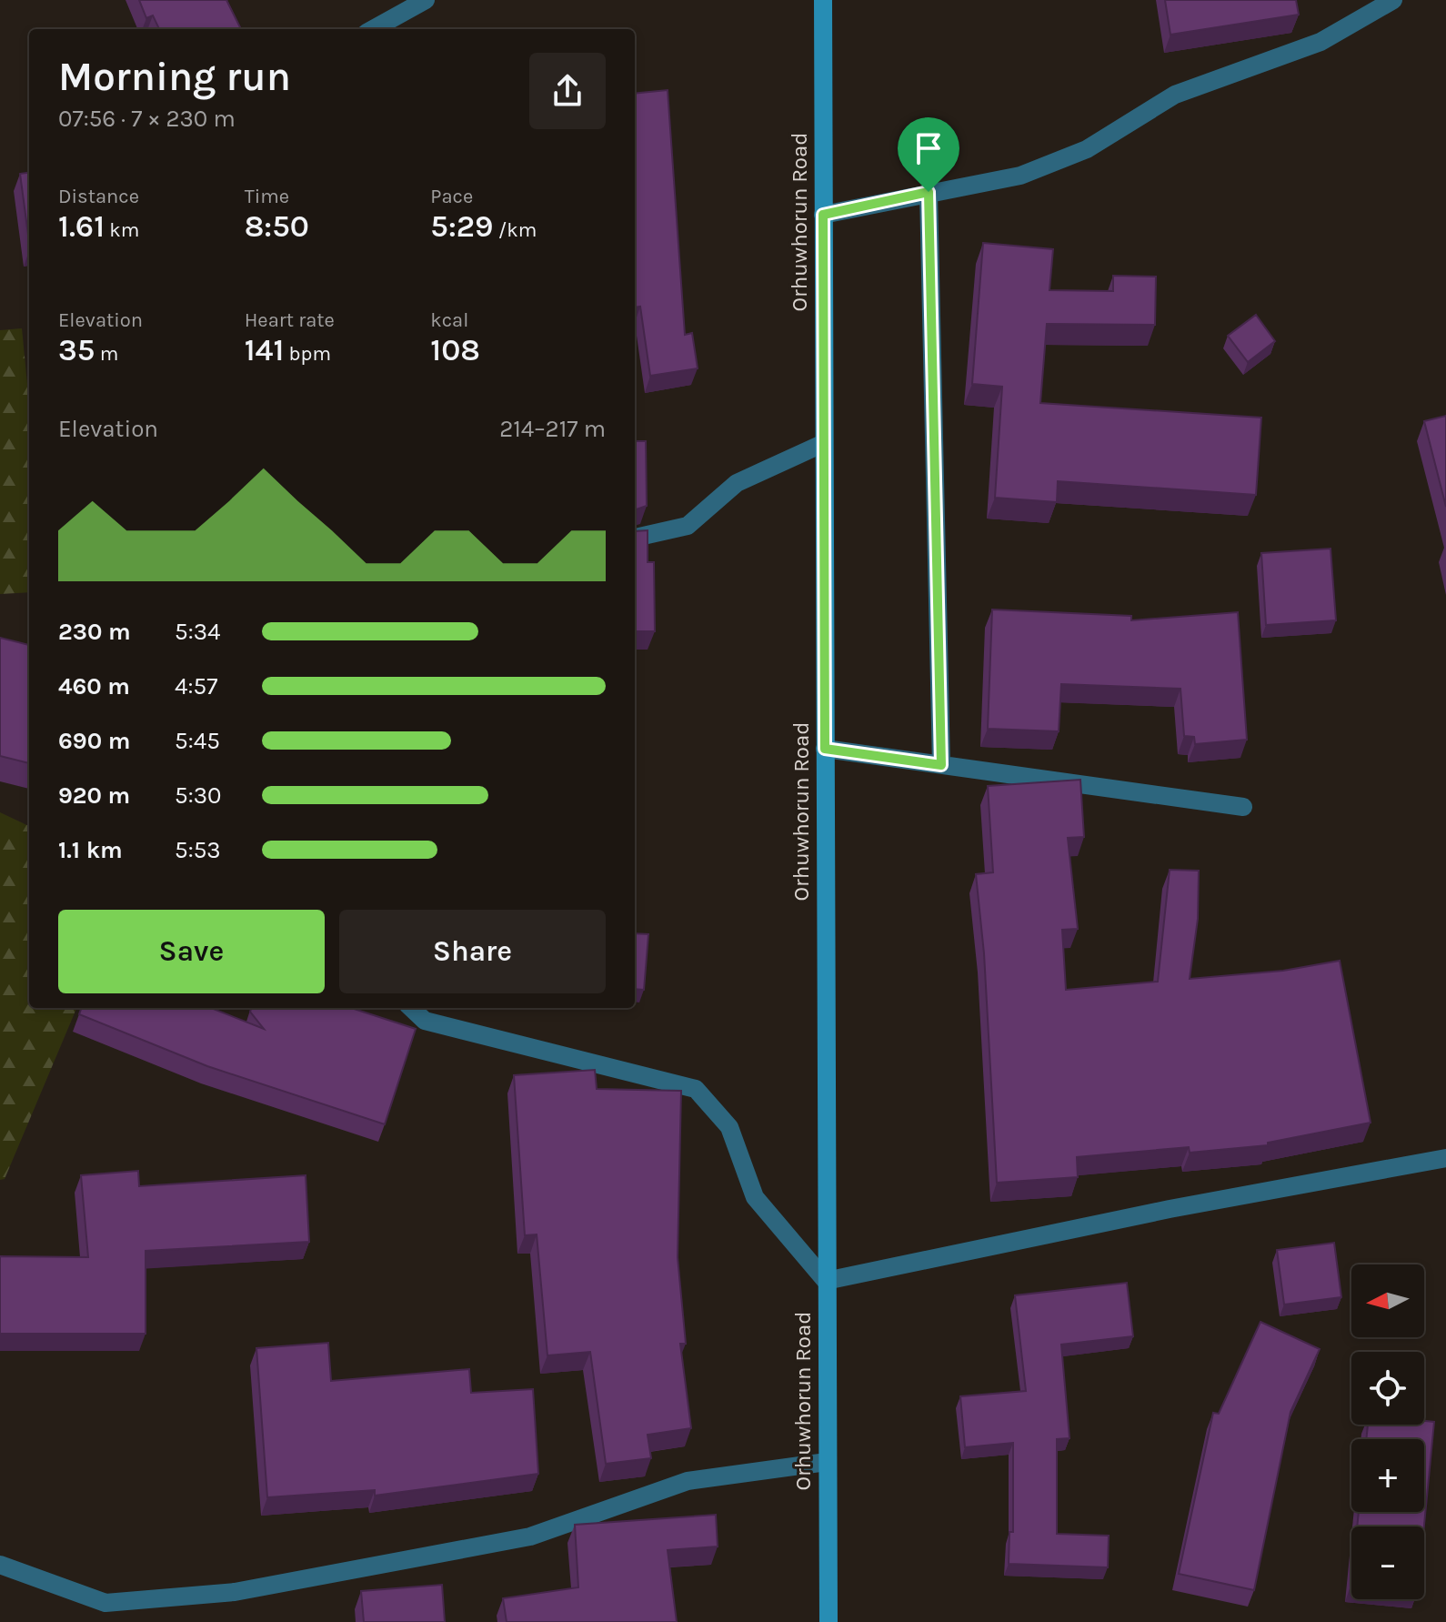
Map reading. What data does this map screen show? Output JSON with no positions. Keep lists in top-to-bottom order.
{
  "streets": {
    "street": ["Orhuwhorun Road"]
  },
  "north": "left",
  "page": {
    "heading": ["Morning run", "07:56 · 7 × 230 m"],
    "stats": [
      ["Distance", "1.61 km"],
      ["Time", "8:50"],
      ["Pace", "5:29 /km"],
      ["Elevation", "35 m"],
      ["Heart rate", "141 bpm"],
      ["kcal", "108"]
    ],
    "chart": ["Elevation", "214–217 m"],
    "list": [
      {
        "name": "230 m",
        "note": "5:34"
      },
      {
        "name": "460 m",
        "note": "4:57"
      },
      {
        "name": "690 m",
        "note": "5:45"
      },
      {
        "name": "920 m",
        "note": "5:30"
      },
      {
        "name": "1.1 km",
        "note": "5:53"
      }
    ],
    "buttons": ["Save", "Share"],
    "map_buttons": ["+", "−"]
  }
}
